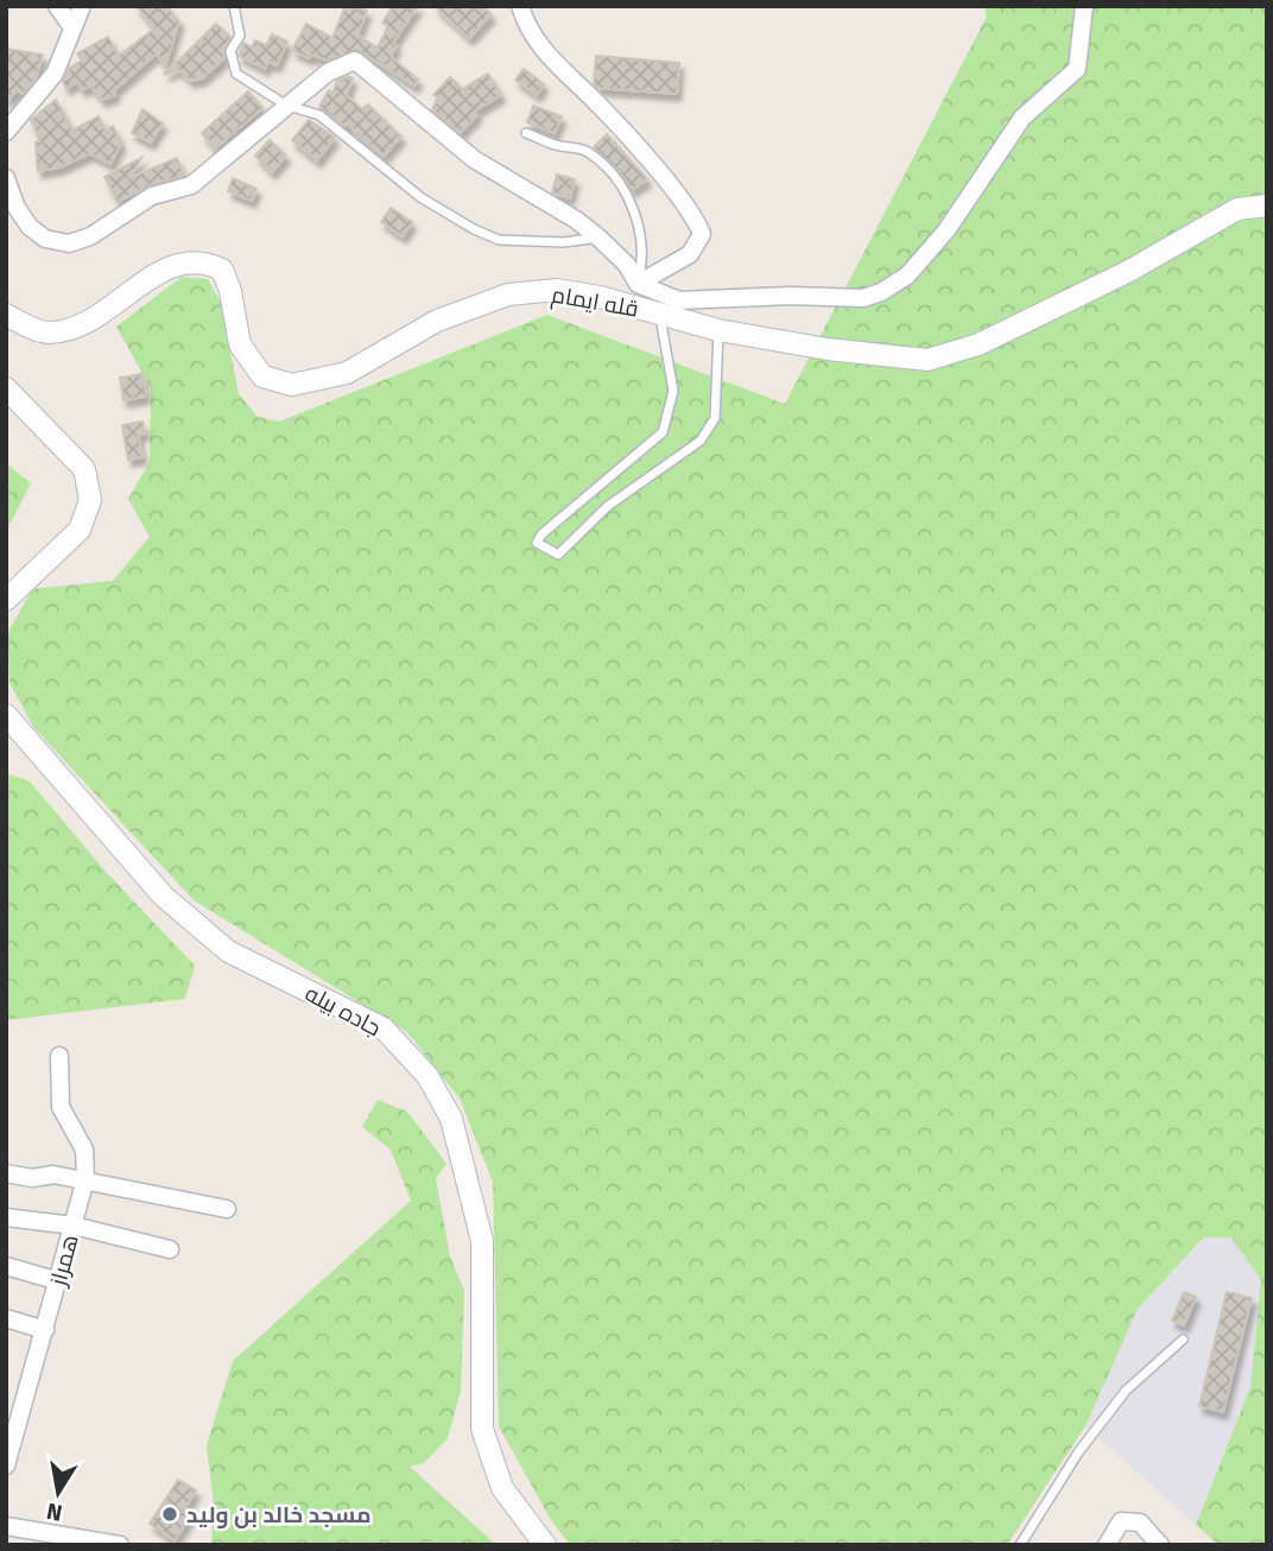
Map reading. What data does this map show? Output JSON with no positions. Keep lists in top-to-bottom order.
{
  "streets": {
    "street": ["قله ایمام", "جاده بیله", "همراز"]
  },
  "places": ["مسجد خالد بن ولید"],
  "north": "bottom"
}
